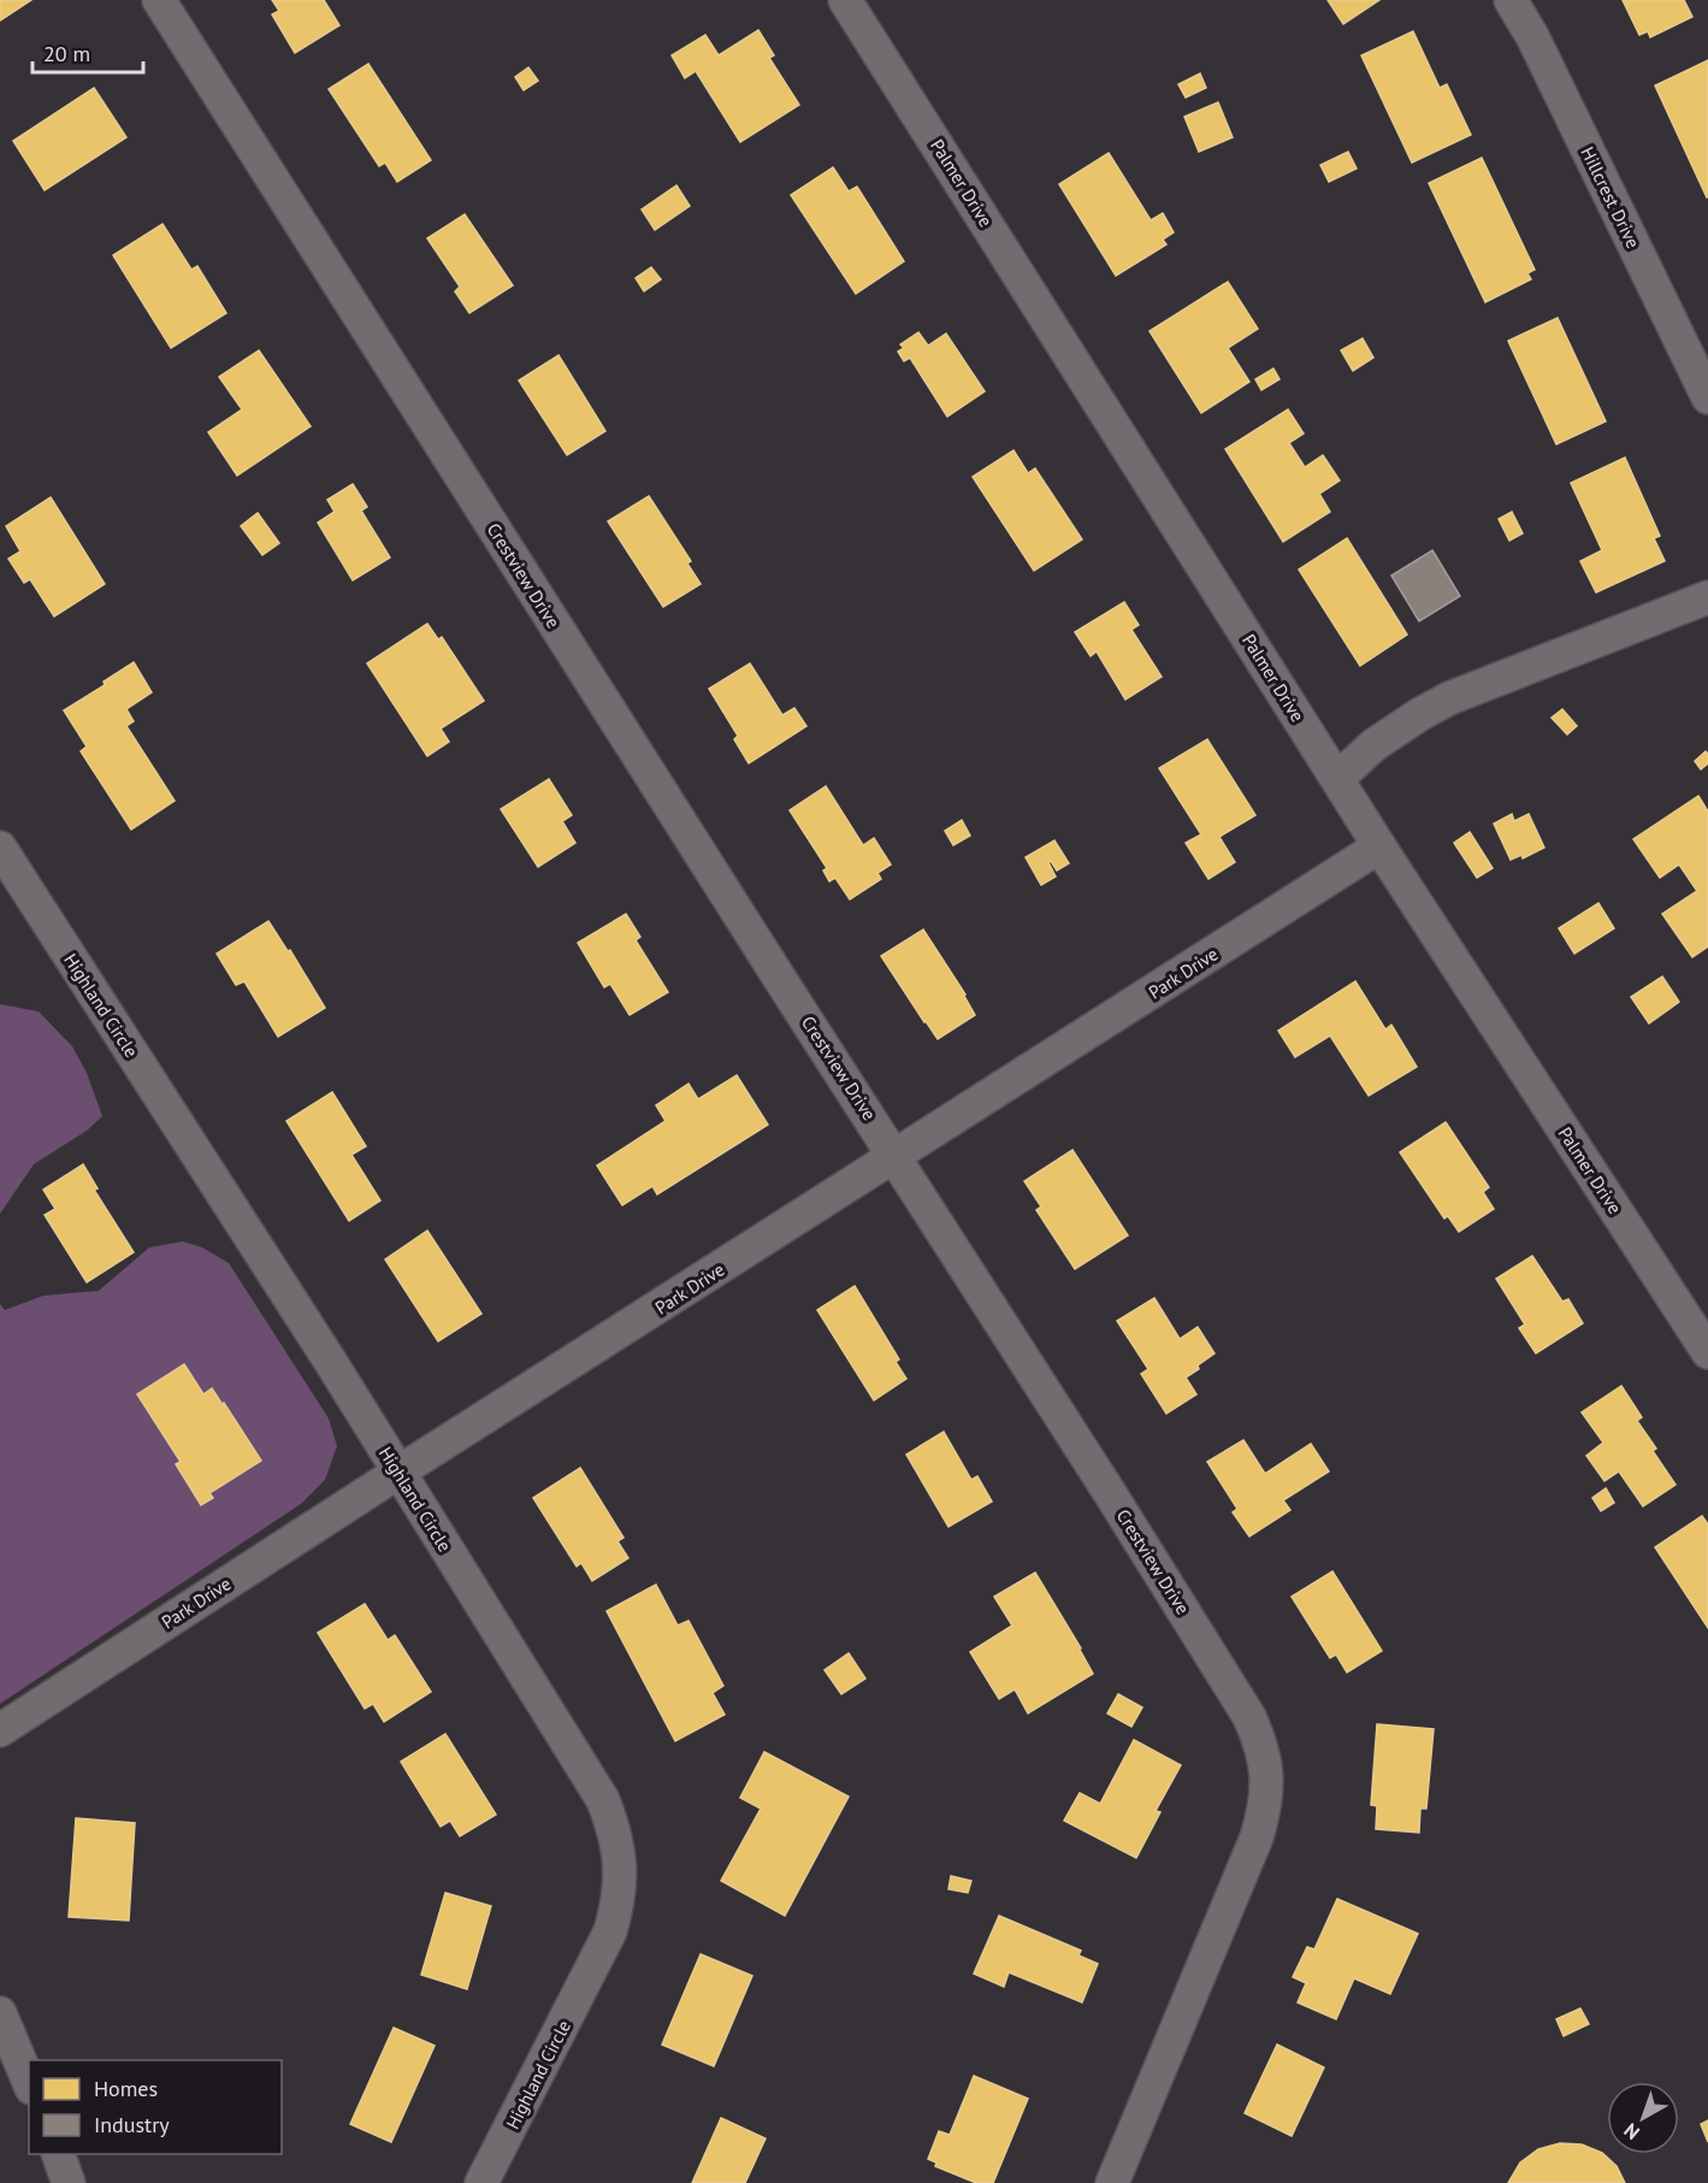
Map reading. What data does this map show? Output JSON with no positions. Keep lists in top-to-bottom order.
{
  "streets": {
    "street": [
      "Palmer Drive",
      "Hillcrest Drive",
      "Crestview Drive",
      "Park Drive",
      "Highland Circle"
    ]
  },
  "crossings": [
    ["Palmer Drive", "Park Drive"],
    ["Crestview Drive", "Park Drive"],
    ["Park Drive", "Highland Circle"]
  ],
  "legend": ["Homes", "Industry"],
  "scale_bar": "20 m",
  "north": "bottom left"
}
